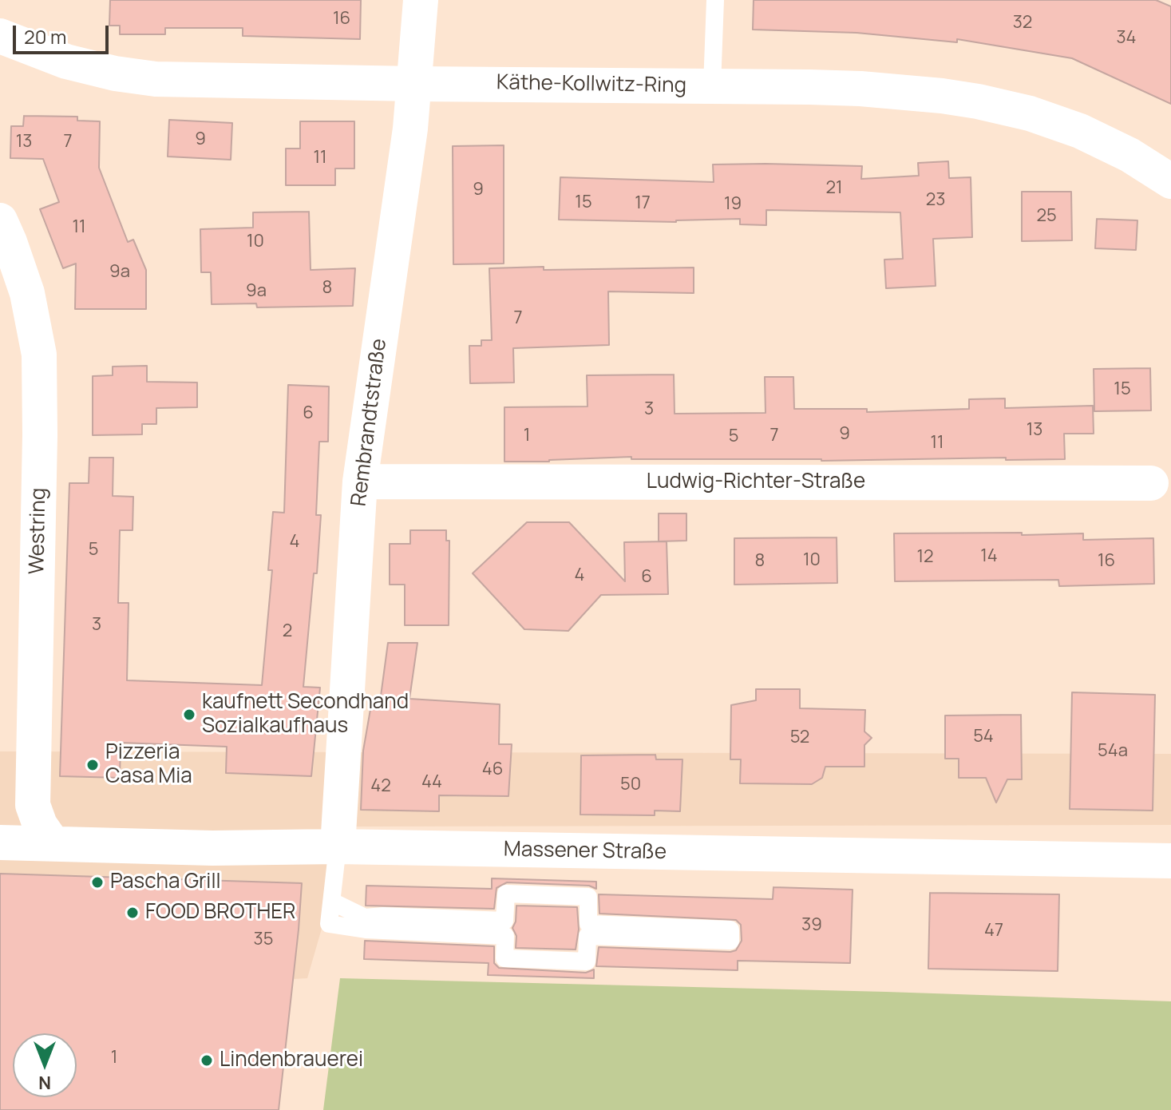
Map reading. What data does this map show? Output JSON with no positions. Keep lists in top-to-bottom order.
{
  "streets": {
    "street": [
      "Käthe-Kollwitz-Ring",
      "Rembrandtstraße",
      "Ludwig-Richter-Straße",
      "Westring",
      "Massener Straße"
    ]
  },
  "crossings": [
    ["Käthe-Kollwitz-Ring", "Rembrandtstraße"],
    ["Rembrandtstraße", "Ludwig-Richter-Straße"],
    ["Rembrandtstraße", "Massener Straße"],
    ["Westring", "Massener Straße"]
  ],
  "places": [
    "kaufnett Secondhand Sozialkaufhaus",
    "Pizzeria Casa Mia",
    "Pascha Grill",
    "FOOD BROTHER",
    "Lindenbrauerei"
  ],
  "house_numbers": [
    "16",
    "32",
    "34",
    "9",
    "13",
    "7",
    "11",
    "21",
    "9",
    "23",
    "15",
    "17",
    "19",
    "25",
    "11",
    "10",
    "9a",
    "8",
    "9a",
    "7",
    "15",
    "3",
    "6",
    "13",
    "9",
    "1",
    "7",
    "5",
    "11",
    "4",
    "5",
    "14",
    "12",
    "10",
    "8",
    "16",
    "4",
    "6",
    "3",
    "2",
    "54",
    "52",
    "54a",
    "46",
    "44",
    "50",
    "42",
    "39",
    "47",
    "35",
    "1"
  ],
  "scale_bar": "20 m",
  "north": "bottom"
}
